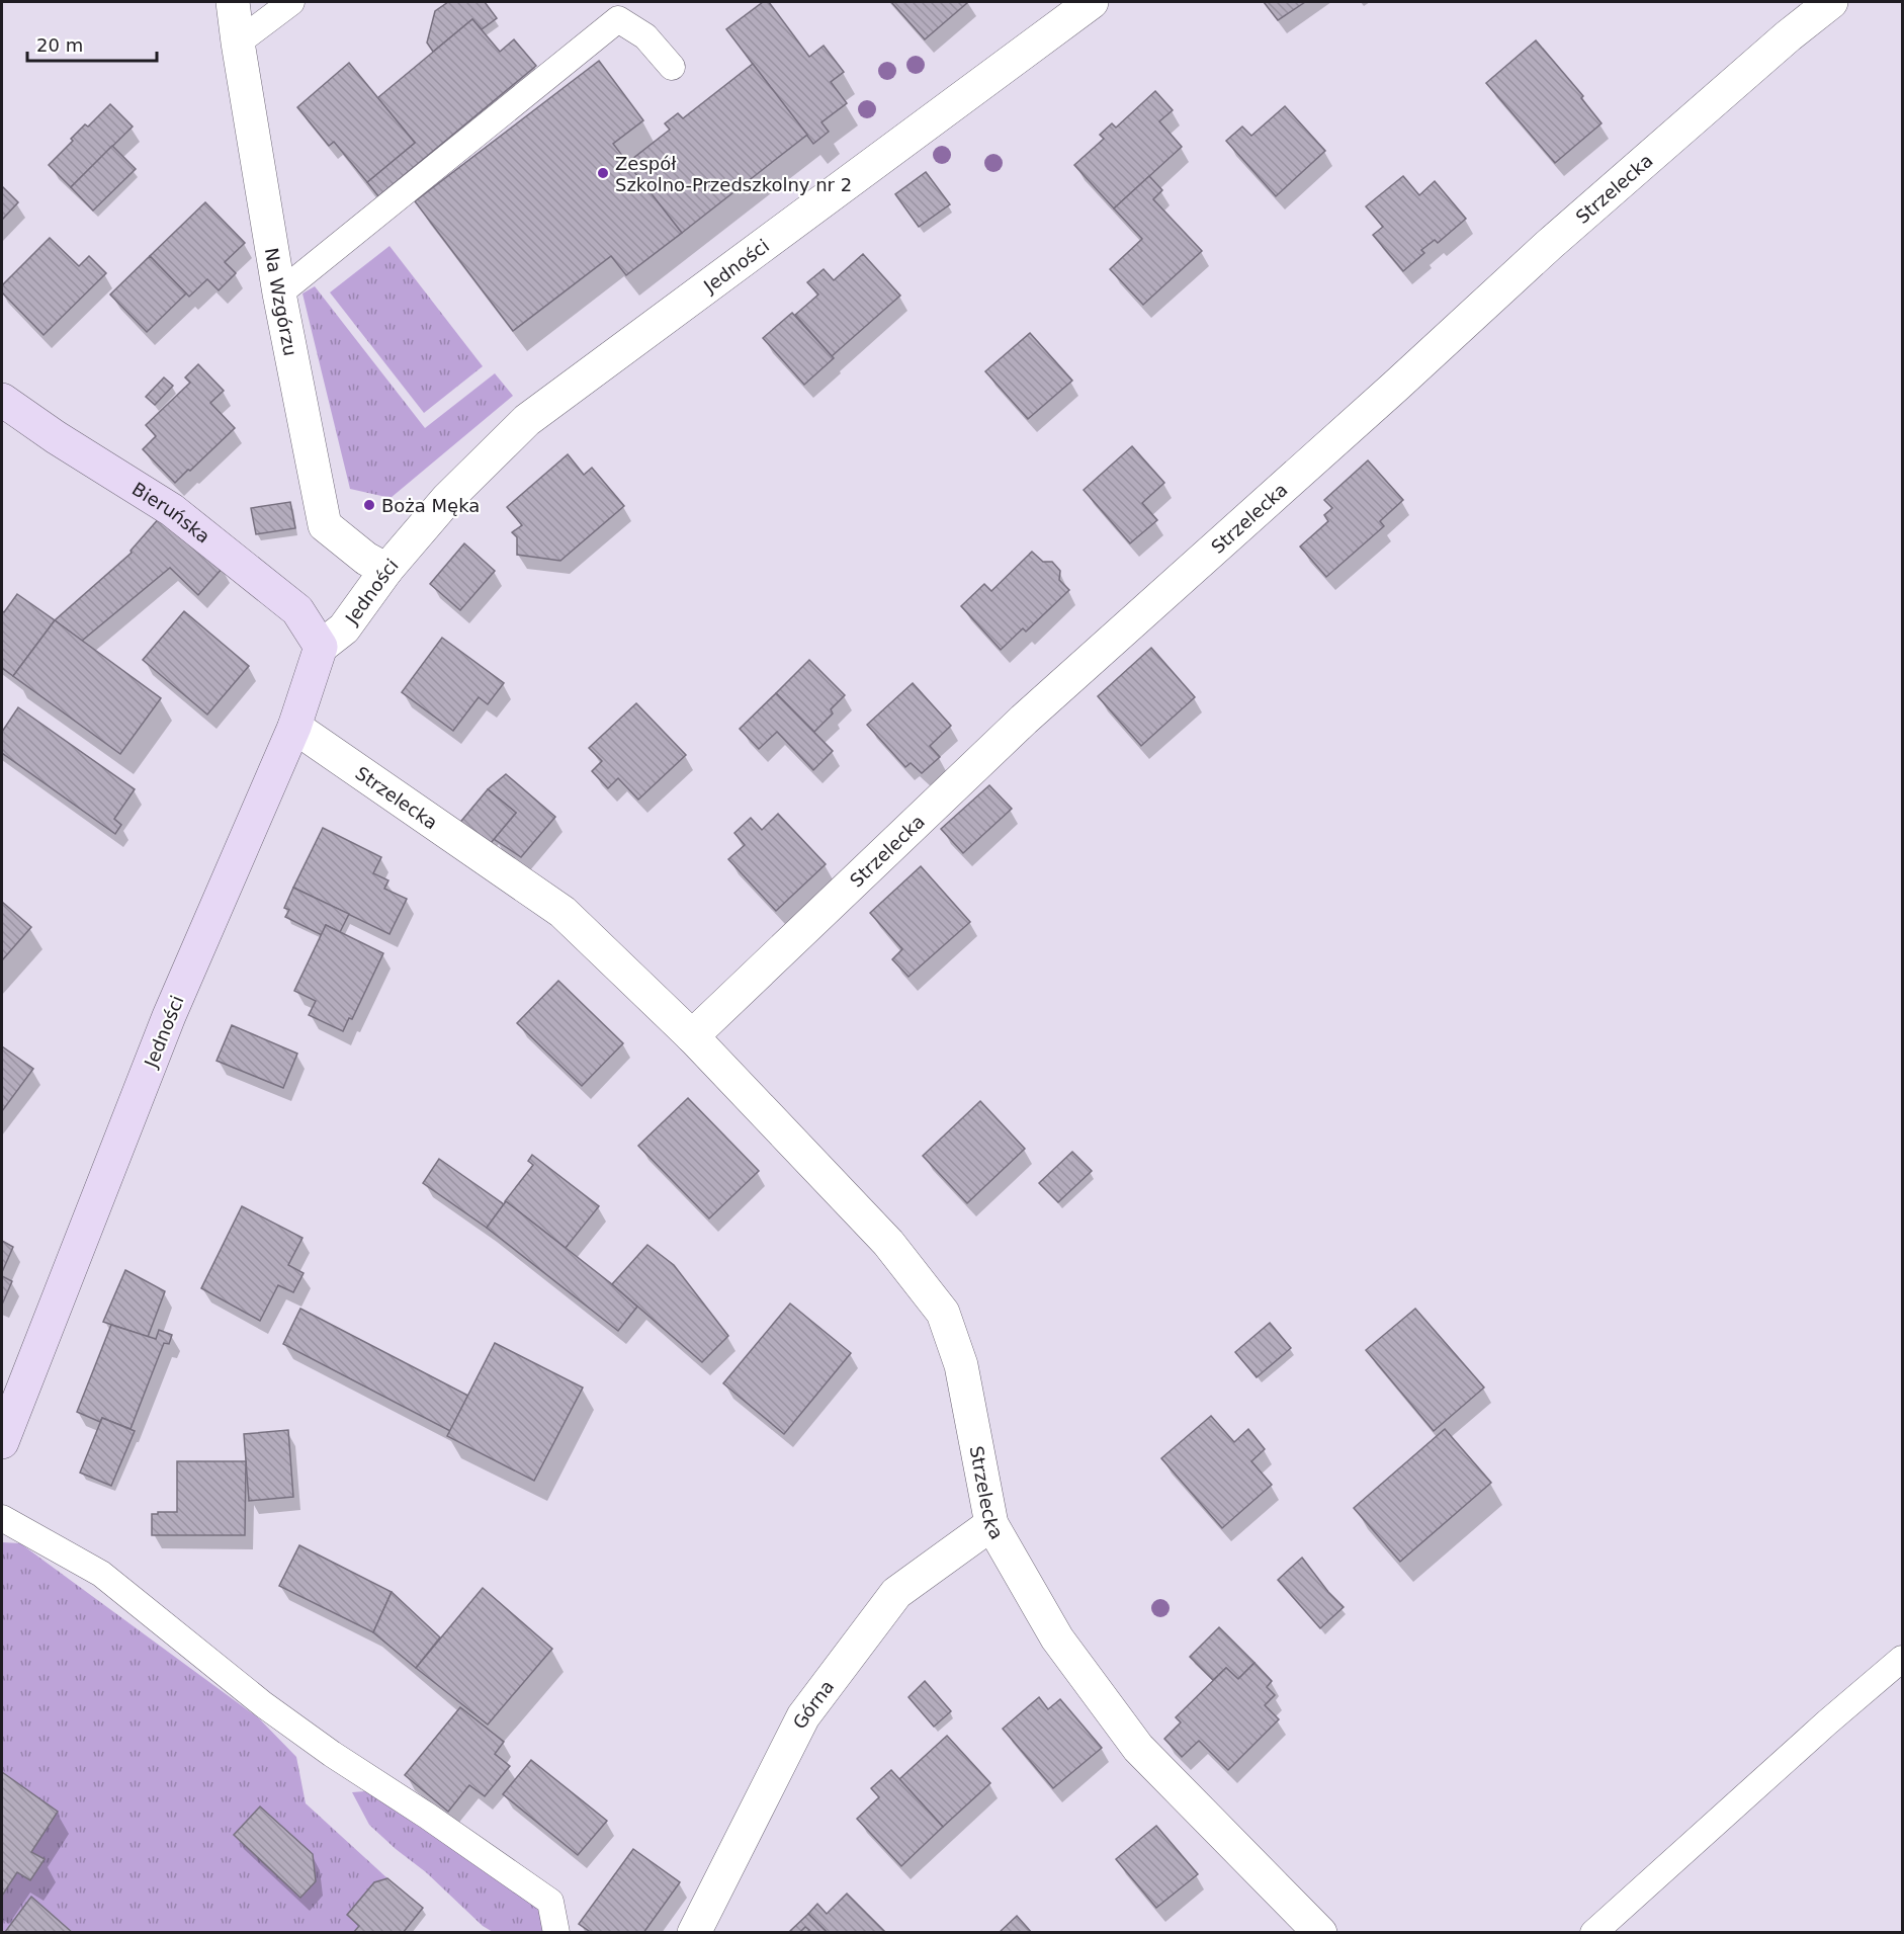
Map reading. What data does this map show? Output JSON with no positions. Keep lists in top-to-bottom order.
{
  "streets": {
    "street": [
      "Strzelecka",
      "Jedności",
      "Na Wzgórzu",
      "Bieruńska",
      "Górna"
    ]
  },
  "crossings": [
    ["Strzelecka", "Jedności"],
    ["Strzelecka", "Górna"],
    ["Jedności", "Na Wzgórzu"],
    ["Jedności", "Bieruńska"]
  ],
  "places": ["Zespół Szkolno-Przedszkolny nr 2", "Boża Męka"],
  "scale_bar": "20 m"
}
